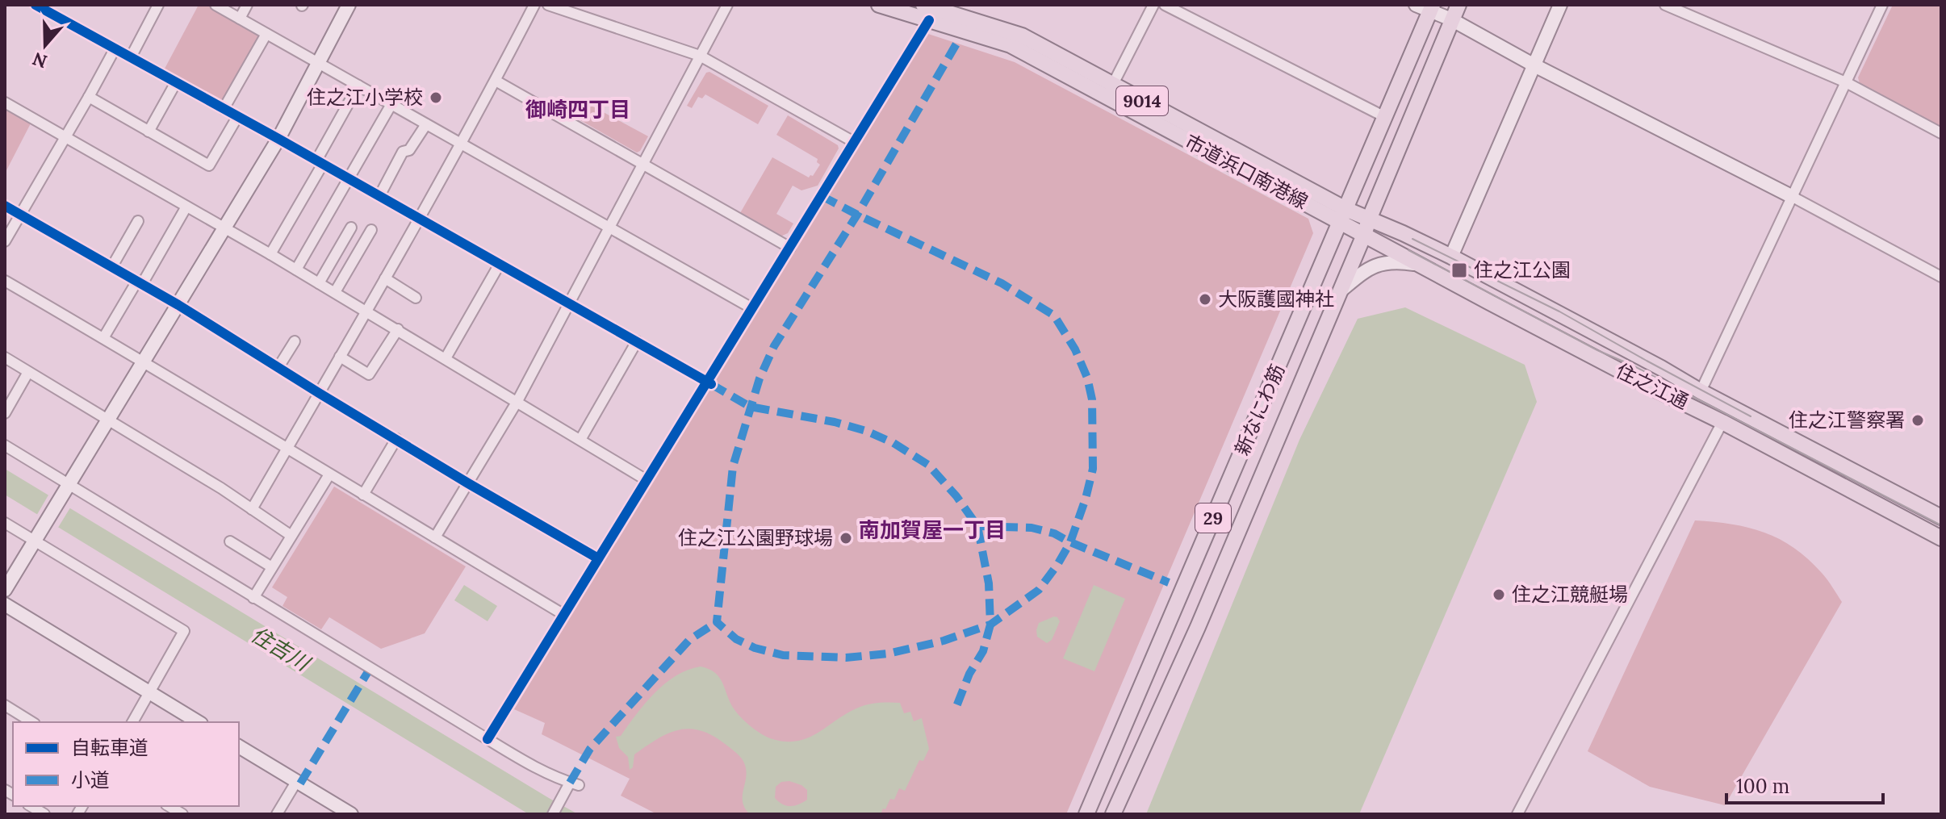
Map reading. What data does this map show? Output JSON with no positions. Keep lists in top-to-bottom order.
{
  "streets": {
    "main road": [
      "9014",
      "市道浜口南港線",
      "住之江通",
      "新なにわ筋",
      "29"
    ]
  },
  "crossings": [
    ["市道浜口南港線", "住之江通"],
    ["市道浜口南港線", "新なにわ筋"],
    ["住之江通", "新なにわ筋"]
  ],
  "districts": ["御崎四丁目", "南加賀屋一丁目"],
  "water": ["住吉川"],
  "places": {
    "other": [
      "住之江小学校",
      "大阪護國神社",
      "住之江警察署",
      "住之江公園野球場",
      "住之江競艇場"
    ],
    "transit": ["住之江公園"]
  },
  "legend": ["自転車道", "小道"],
  "scale_bar": "100 m",
  "north": "bottom"
}
